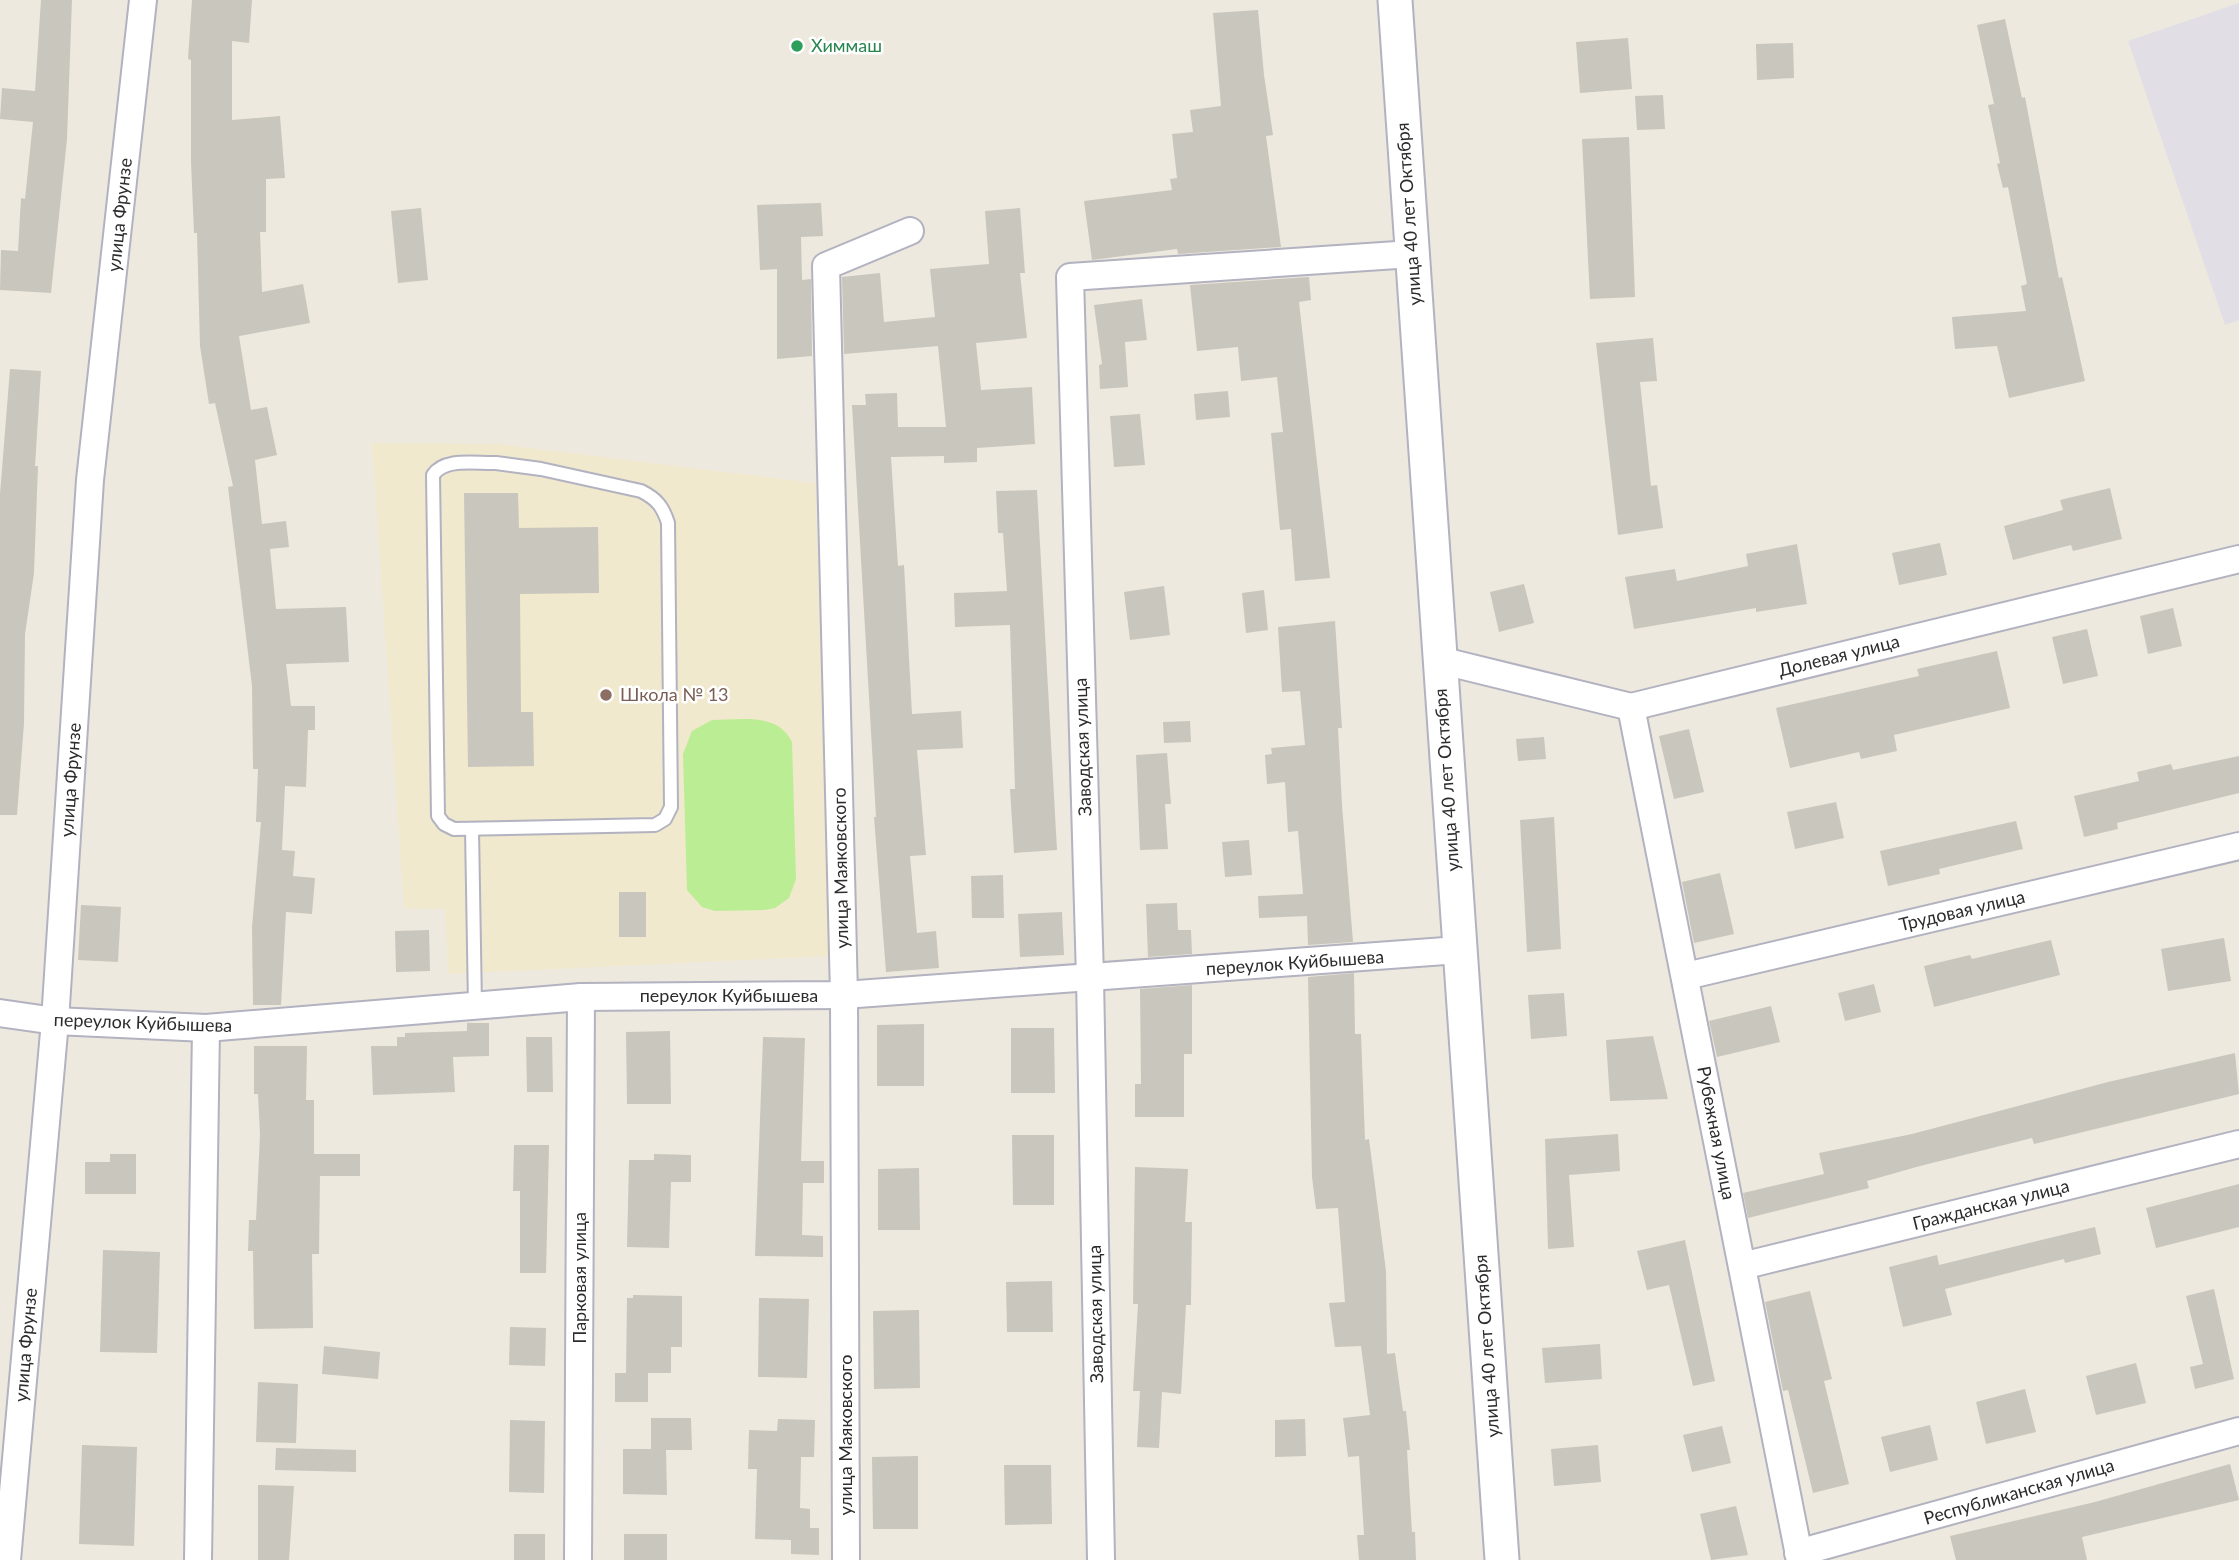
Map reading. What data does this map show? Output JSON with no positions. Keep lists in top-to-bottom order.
{
  "streets": {
    "street": [
      "улица 40 лет Октября",
      "улица Фрунзе",
      "Долевая улица",
      "Заводская улица",
      "улица Маяковского",
      "Трудовая улица",
      "переулок Куйбышева",
      "Рубежная улица",
      "Гражданская улица",
      "Парковая улица",
      "Республиканская улица"
    ]
  },
  "crossings": [
    ["улица 40 лет Октября", "Долевая улица"],
    ["улица 40 лет Октября", "Заводская улица"],
    ["улица 40 лет Октября", "переулок Куйбышева"],
    ["улица Фрунзе", "переулок Куйбышева"],
    ["Долевая улица", "Рубежная улица"],
    ["Заводская улица", "переулок Куйбышева"],
    ["улица Маяковского", "переулок Куйбышева"],
    ["Трудовая улица", "Рубежная улица"],
    ["переулок Куйбышева", "Парковая улица"],
    ["Рубежная улица", "Гражданская улица"],
    ["Рубежная улица", "Республиканская улица"]
  ],
  "places": ["Химмаш", "Школа № 13"]
}
